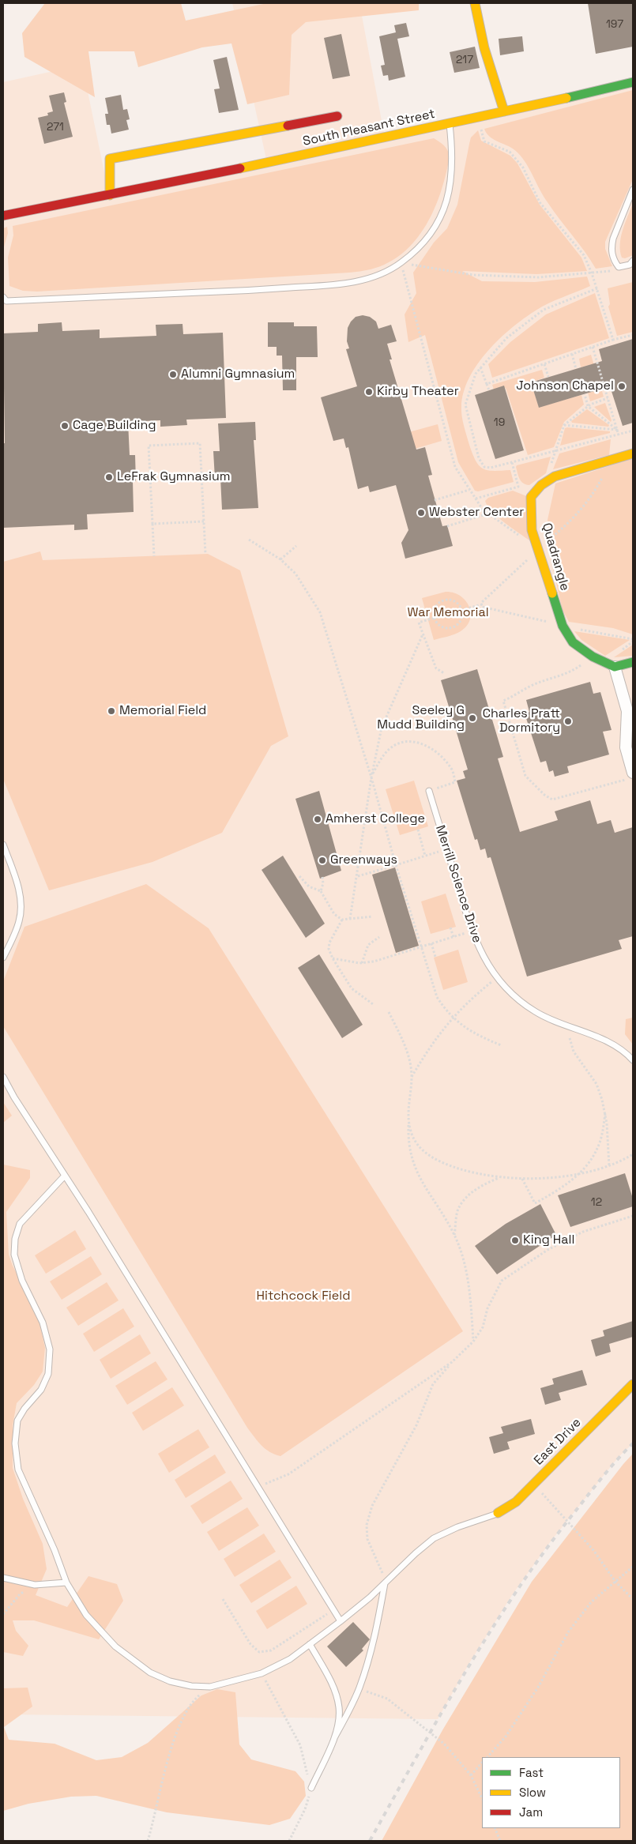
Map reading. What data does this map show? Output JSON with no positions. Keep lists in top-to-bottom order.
{
  "streets": {
    "street": ["South Pleasant Street", "Quadrangle", "East Drive"],
    "lane": ["Merrill Science Drive"]
  },
  "parks": ["War Memorial", "Hitchcock Field"],
  "places": [
    "Alumni Gymnasium",
    "Johnson Chapel",
    "Kirby Theater",
    "Cage Building",
    "LeFrak Gymnasium",
    "Webster Center",
    "Memorial Field",
    "Seeley G Mudd Building",
    "Charles Pratt Dormitory",
    "Amherst College",
    "Greenways",
    "King Hall"
  ],
  "house_numbers": [
    "197",
    "217",
    "271",
    "19",
    "12"
  ],
  "legend": ["Fast", "Slow", "Jam"]
}
